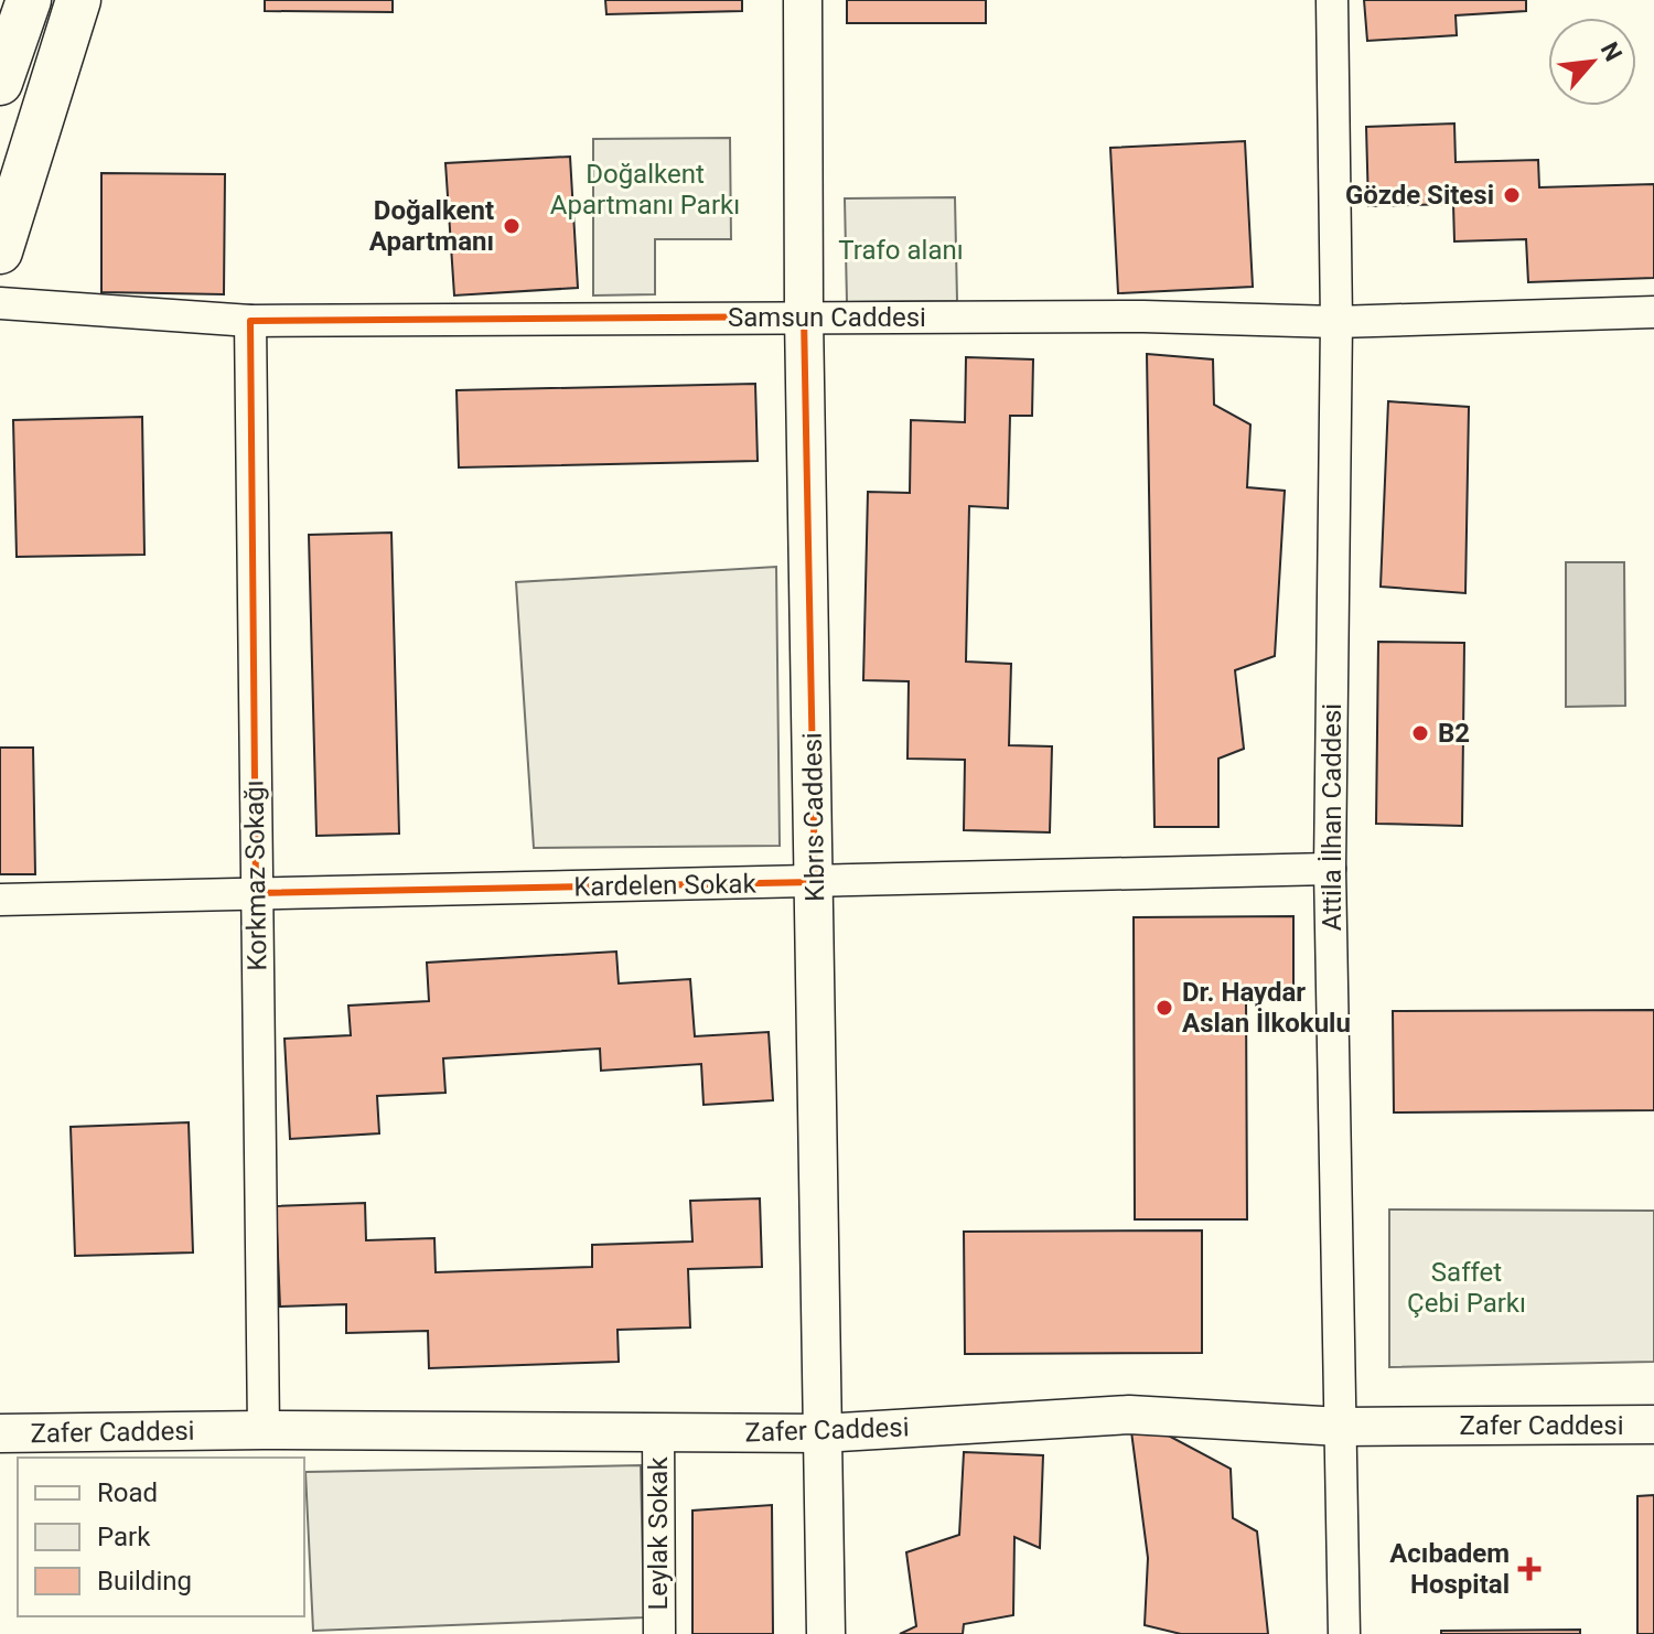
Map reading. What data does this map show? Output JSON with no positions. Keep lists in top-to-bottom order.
{
  "streets": {
    "street": [
      "Samsun Caddesi",
      "Kıbrıs Caddesi",
      "Attila İlhan Caddesi",
      "Korkmaz Sokağı",
      "Kardelen Sokak",
      "Zafer Caddesi",
      "Leylak Sokak"
    ]
  },
  "crossings": [
    ["Samsun Caddesi", "Kıbrıs Caddesi"],
    ["Samsun Caddesi", "Attila İlhan Caddesi"],
    ["Samsun Caddesi", "Korkmaz Sokağı"],
    ["Kıbrıs Caddesi", "Kardelen Sokak"],
    ["Kıbrıs Caddesi", "Zafer Caddesi"],
    ["Attila İlhan Caddesi", "Kardelen Sokak"],
    ["Attila İlhan Caddesi", "Zafer Caddesi"],
    ["Korkmaz Sokağı", "Kardelen Sokak"],
    ["Korkmaz Sokağı", "Zafer Caddesi"],
    ["Zafer Caddesi", "Leylak Sokak"]
  ],
  "parks": ["Doğalkent Apartmanı Parkı", "Trafo alanı", "Saffet Çebi Parkı"],
  "places": {
    "other": [
      "Gözde Sitesi",
      "Doğalkent Apartmanı",
      "B2",
      "Dr. Haydar Aslan İlkokulu"
    ],
    "health": ["Acıbadem Hospital"]
  },
  "legend": ["Road", "Park", "Building"],
  "north": "top right"
}
